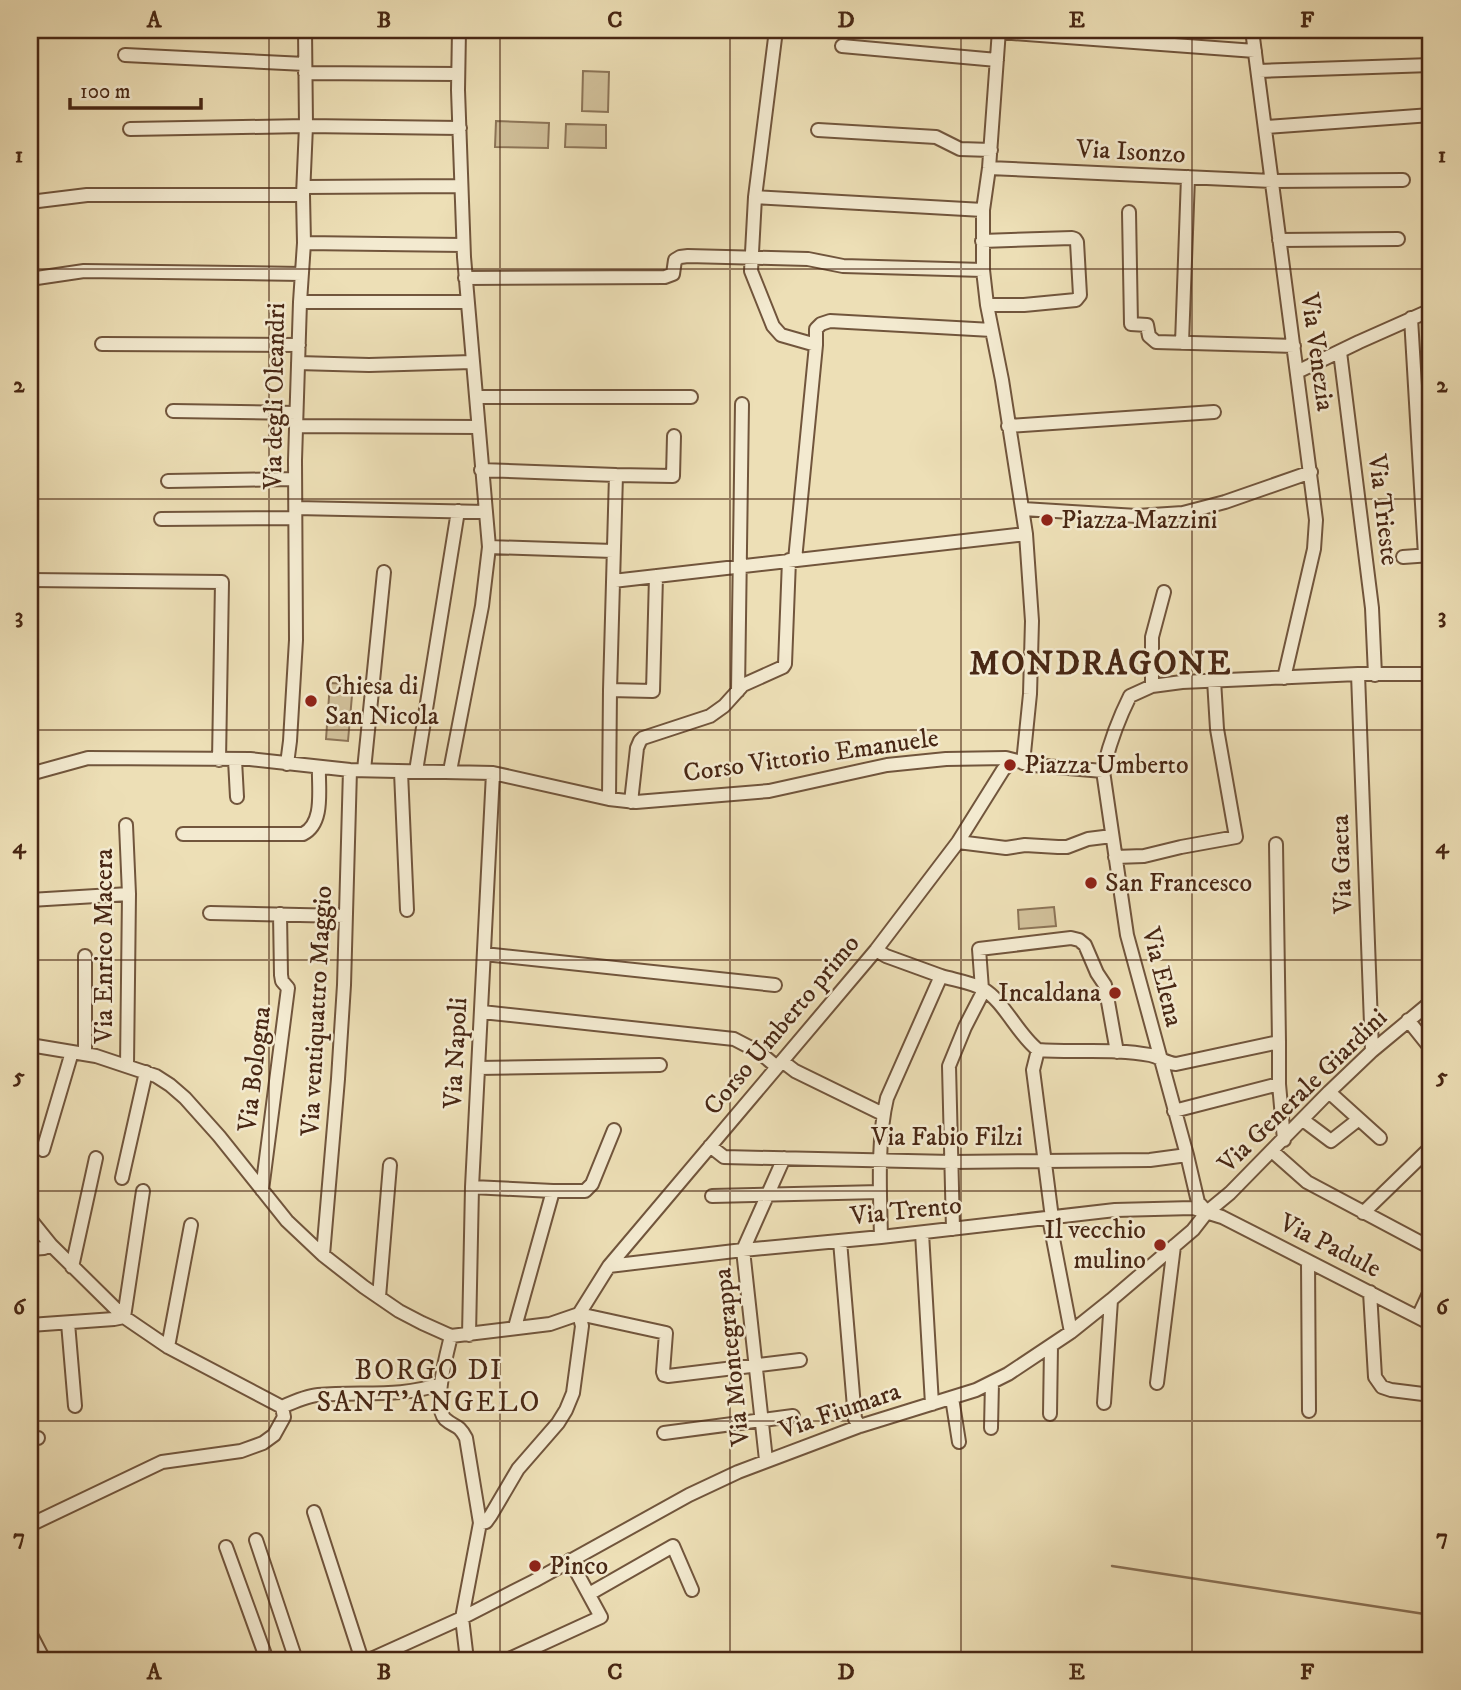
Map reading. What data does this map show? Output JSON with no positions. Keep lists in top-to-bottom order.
{
  "streets": {
    "street": [
      "Via Isonzo",
      "Via Venezia",
      "Via degli Oleandri",
      "Via Trieste",
      "Corso Vittorio Emanuele",
      "Via Gaeta",
      "Via Enrico Macera",
      "Via Elena",
      "Via ventiquattro Maggio",
      "Corso Umberto primo",
      "Via Napoli",
      "Via Bologna",
      "Via Generale Giardini",
      "Via Fabio Filzi",
      "Via Trento",
      "Via Padule",
      "Via Montegrappa",
      "Via Fiumara"
    ]
  },
  "crossings": [
    ["Via Isonzo", "Via Venezia"],
    ["Via Venezia", "Via Elena"],
    ["Via degli Oleandri", "Corso Vittorio Emanuele"],
    ["Via Trieste", "Via Elena"],
    ["Corso Vittorio Emanuele", "Via Elena"],
    ["Corso Vittorio Emanuele", "Via ventiquattro Maggio"],
    ["Corso Vittorio Emanuele", "Corso Umberto primo"],
    ["Corso Vittorio Emanuele", "Via Napoli"],
    ["Via Gaeta", "Via Elena"],
    ["Via Gaeta", "Via Generale Giardini"],
    ["Via Elena", "Via Generale Giardini"],
    ["Via Elena", "Via Fabio Filzi"],
    ["Via Elena", "Via Trento"],
    ["Via Elena", "Via Padule"],
    ["Via Elena", "Via Fiumara"],
    ["Corso Umberto primo", "Via Fabio Filzi"],
    ["Corso Umberto primo", "Via Trento"],
    ["Via Generale Giardini", "Via Trento"],
    ["Via Generale Giardini", "Via Padule"],
    ["Via Generale Giardini", "Via Fiumara"],
    ["Via Trento", "Via Padule"],
    ["Via Trento", "Via Montegrappa"],
    ["Via Trento", "Via Fiumara"],
    ["Via Padule", "Via Fiumara"],
    ["Via Montegrappa", "Via Fiumara"]
  ],
  "districts": ["MONDRAGONE", "BORGO DI SANT'ANGELO"],
  "places": [
    "Piazza Mazzini",
    "Chiesa di San Nicola",
    "Piazza Umberto",
    "San Francesco",
    "Incaldana",
    "Il vecchio mulino",
    "Pinco"
  ],
  "scale_bar": "100 m",
  "grid": {
    "columns": [
      "A",
      "B",
      "C",
      "D",
      "E",
      "F"
    ],
    "rows": [
      "1",
      "2",
      "3",
      "4",
      "5",
      "6",
      "7"
    ]
  }
}
